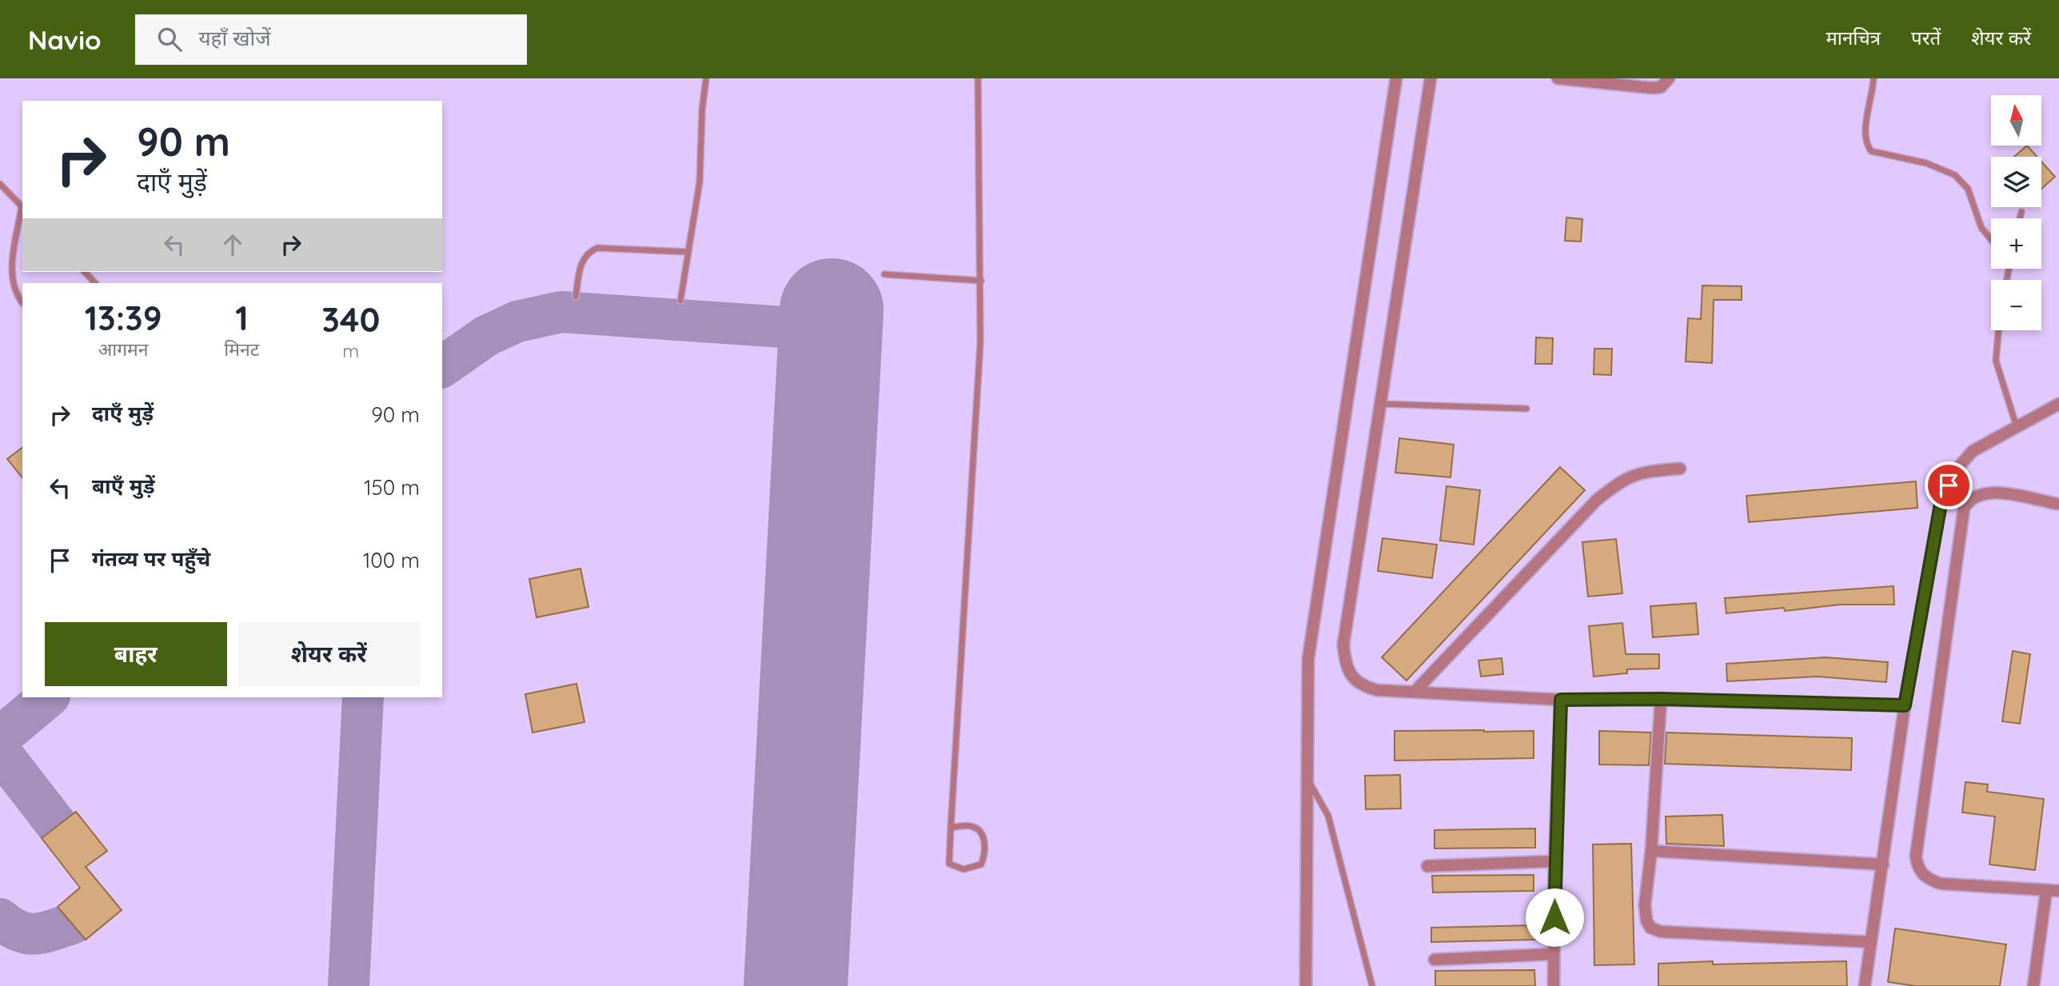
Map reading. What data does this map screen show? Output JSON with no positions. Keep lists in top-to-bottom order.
{
  "north": "top",
  "page": {
    "header": "Navio",
    "search": "यहाँ खोजें",
    "nav": ["मानचित्र", "परतें", "शेयर करें"],
    "map_buttons": ["+", "−"],
    "turn": ["90 m", "दाएँ मुड़ें"],
    "eta": [
      "13:39",
      "आगमन",
      "1",
      "मिनट",
      "340",
      "m"
    ],
    "list": [
      {
        "name": "दाएँ मुड़ें",
        "value": "90 m"
      },
      {
        "name": "बाएँ मुड़ें",
        "value": "150 m"
      },
      {
        "name": "गंतव्य पर पहुँचे",
        "value": "100 m"
      }
    ],
    "buttons": ["बाहर", "शेयर करें"]
  }
}
